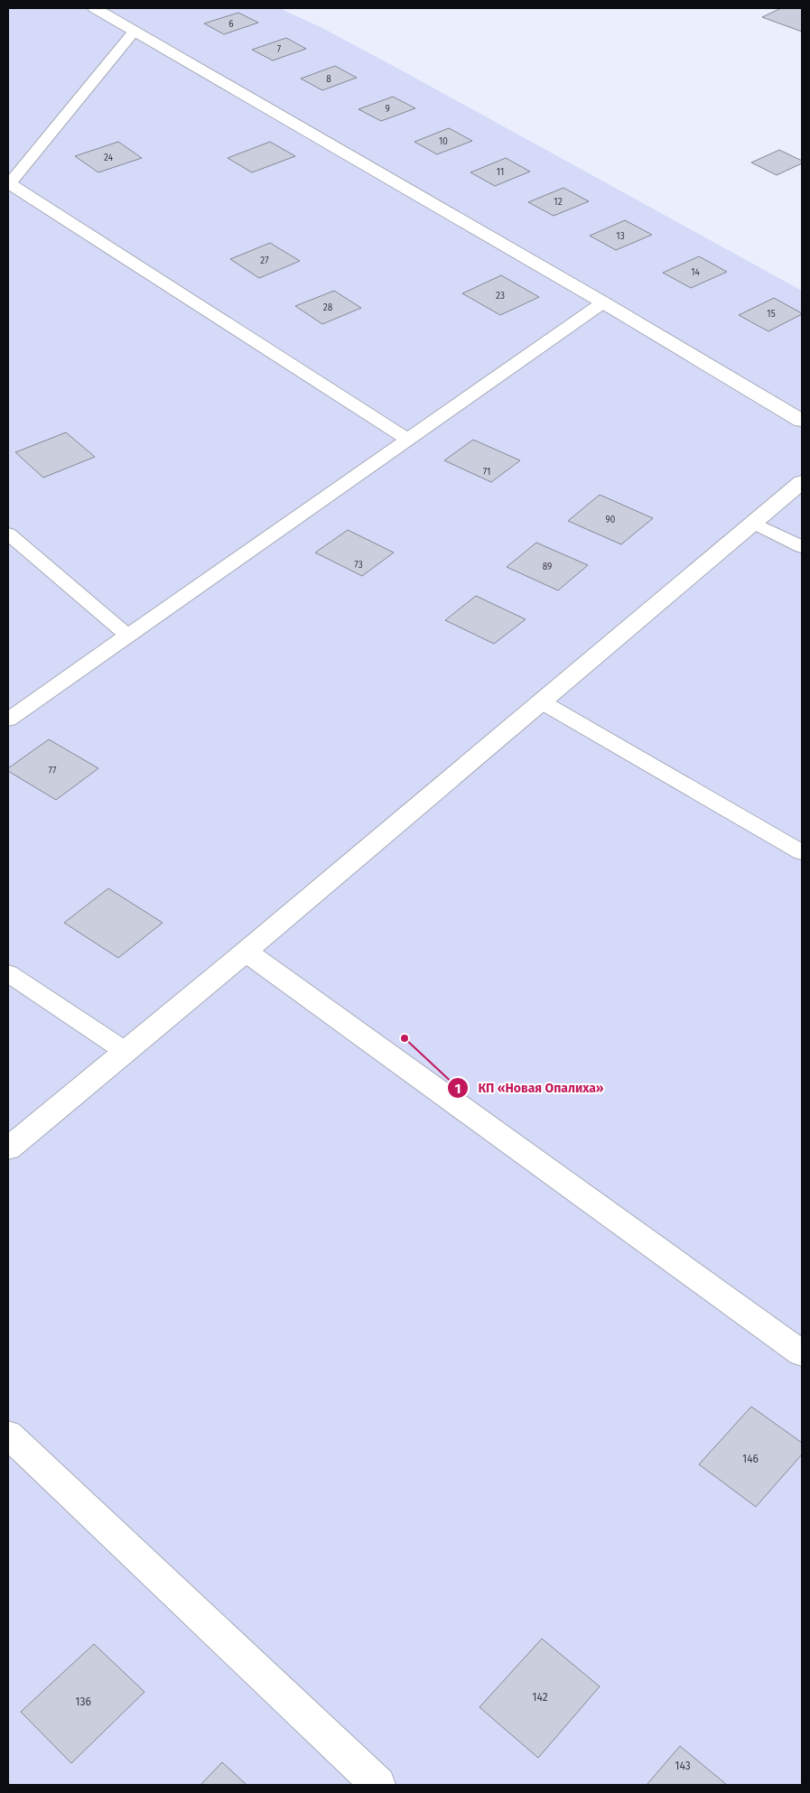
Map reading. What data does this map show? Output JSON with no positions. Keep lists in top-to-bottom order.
{
  "places": ["КП «Новая Опалиха»"],
  "house_numbers": [
    "6",
    "7",
    "8",
    "9",
    "10",
    "24",
    "11",
    "12",
    "13",
    "27",
    "14",
    "23",
    "28",
    "15",
    "71",
    "90",
    "73",
    "89",
    "77",
    "146",
    "142",
    "136",
    "143"
  ]
}
